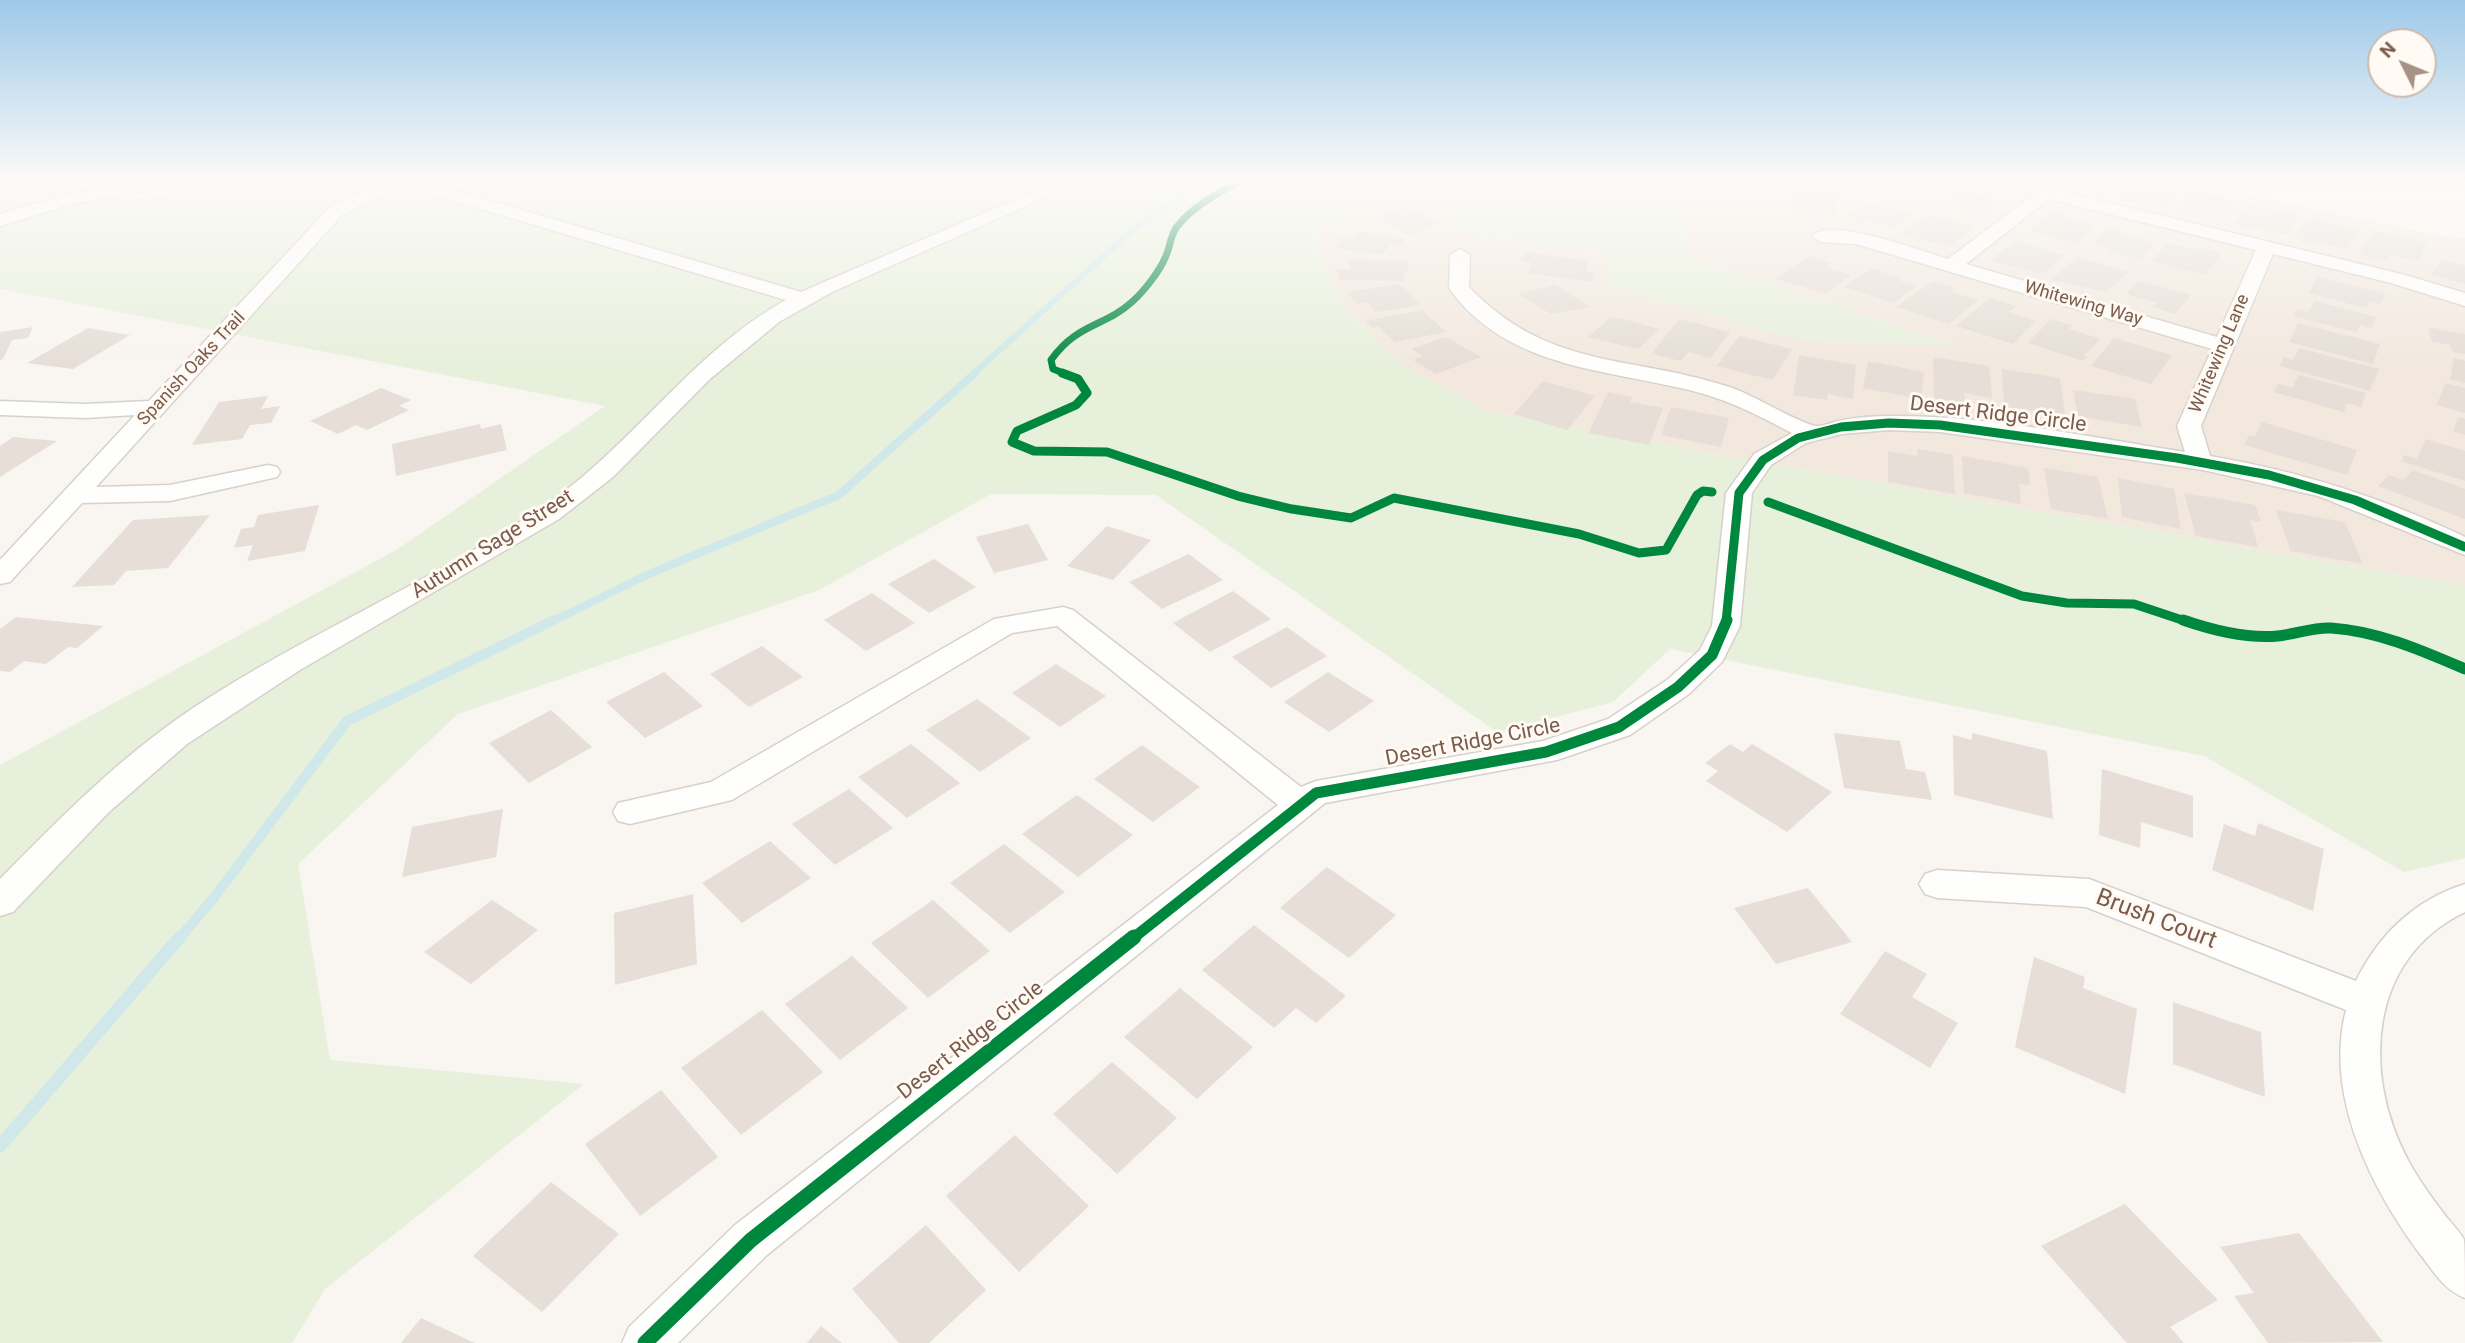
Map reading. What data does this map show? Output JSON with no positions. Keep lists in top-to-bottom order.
{
  "streets": {
    "street": [
      "Whitewing Way",
      "Whitewing Lane",
      "Spanish Oaks Trail",
      "Desert Ridge Circle",
      "Autumn Sage Street",
      "Brush Court"
    ]
  },
  "crossings": [
    ["Whitewing Way", "Whitewing Lane"],
    ["Whitewing Lane", "Desert Ridge Circle"]
  ],
  "north": "top left"
}
